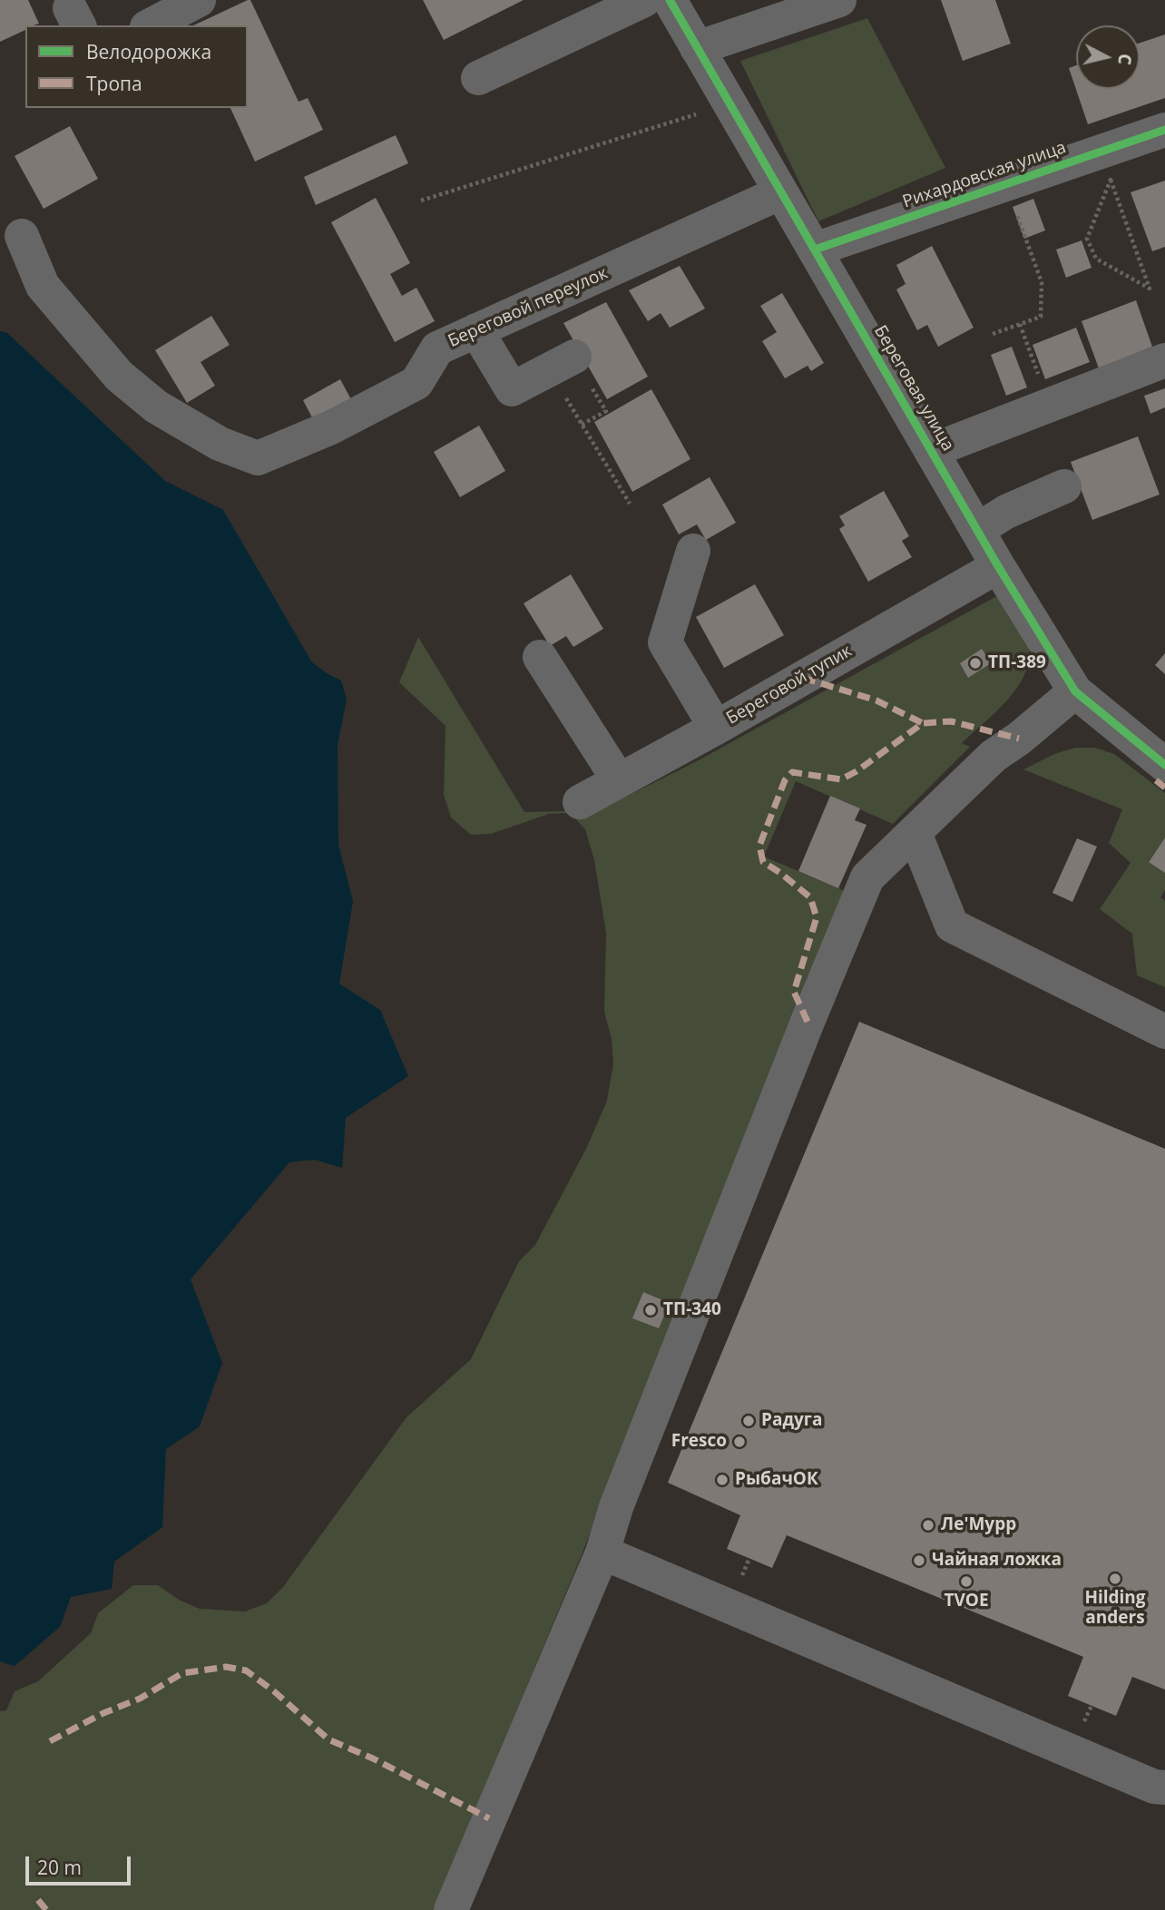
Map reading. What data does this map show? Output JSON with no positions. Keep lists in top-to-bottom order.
{
  "streets": {
    "street": [
      "Рихардовская улица",
      "Береговой переулок",
      "Береговая улица",
      "Береговой тупик"
    ]
  },
  "crossings": [
    ["Рихардовская улица", "Береговая улица"],
    ["Береговой переулок", "Береговая улица"],
    ["Береговая улица", "Береговой тупик"]
  ],
  "places": [
    "ТП-389",
    "ТП-340",
    "Радуга",
    "Fresco",
    "РыбачОК",
    "Ле'Мурр",
    "Чайная ложка",
    "Hilding anders",
    "TVOE"
  ],
  "legend": ["Велодорожка", "Тропа"],
  "scale_bar": "20 m",
  "north": "right"
}
